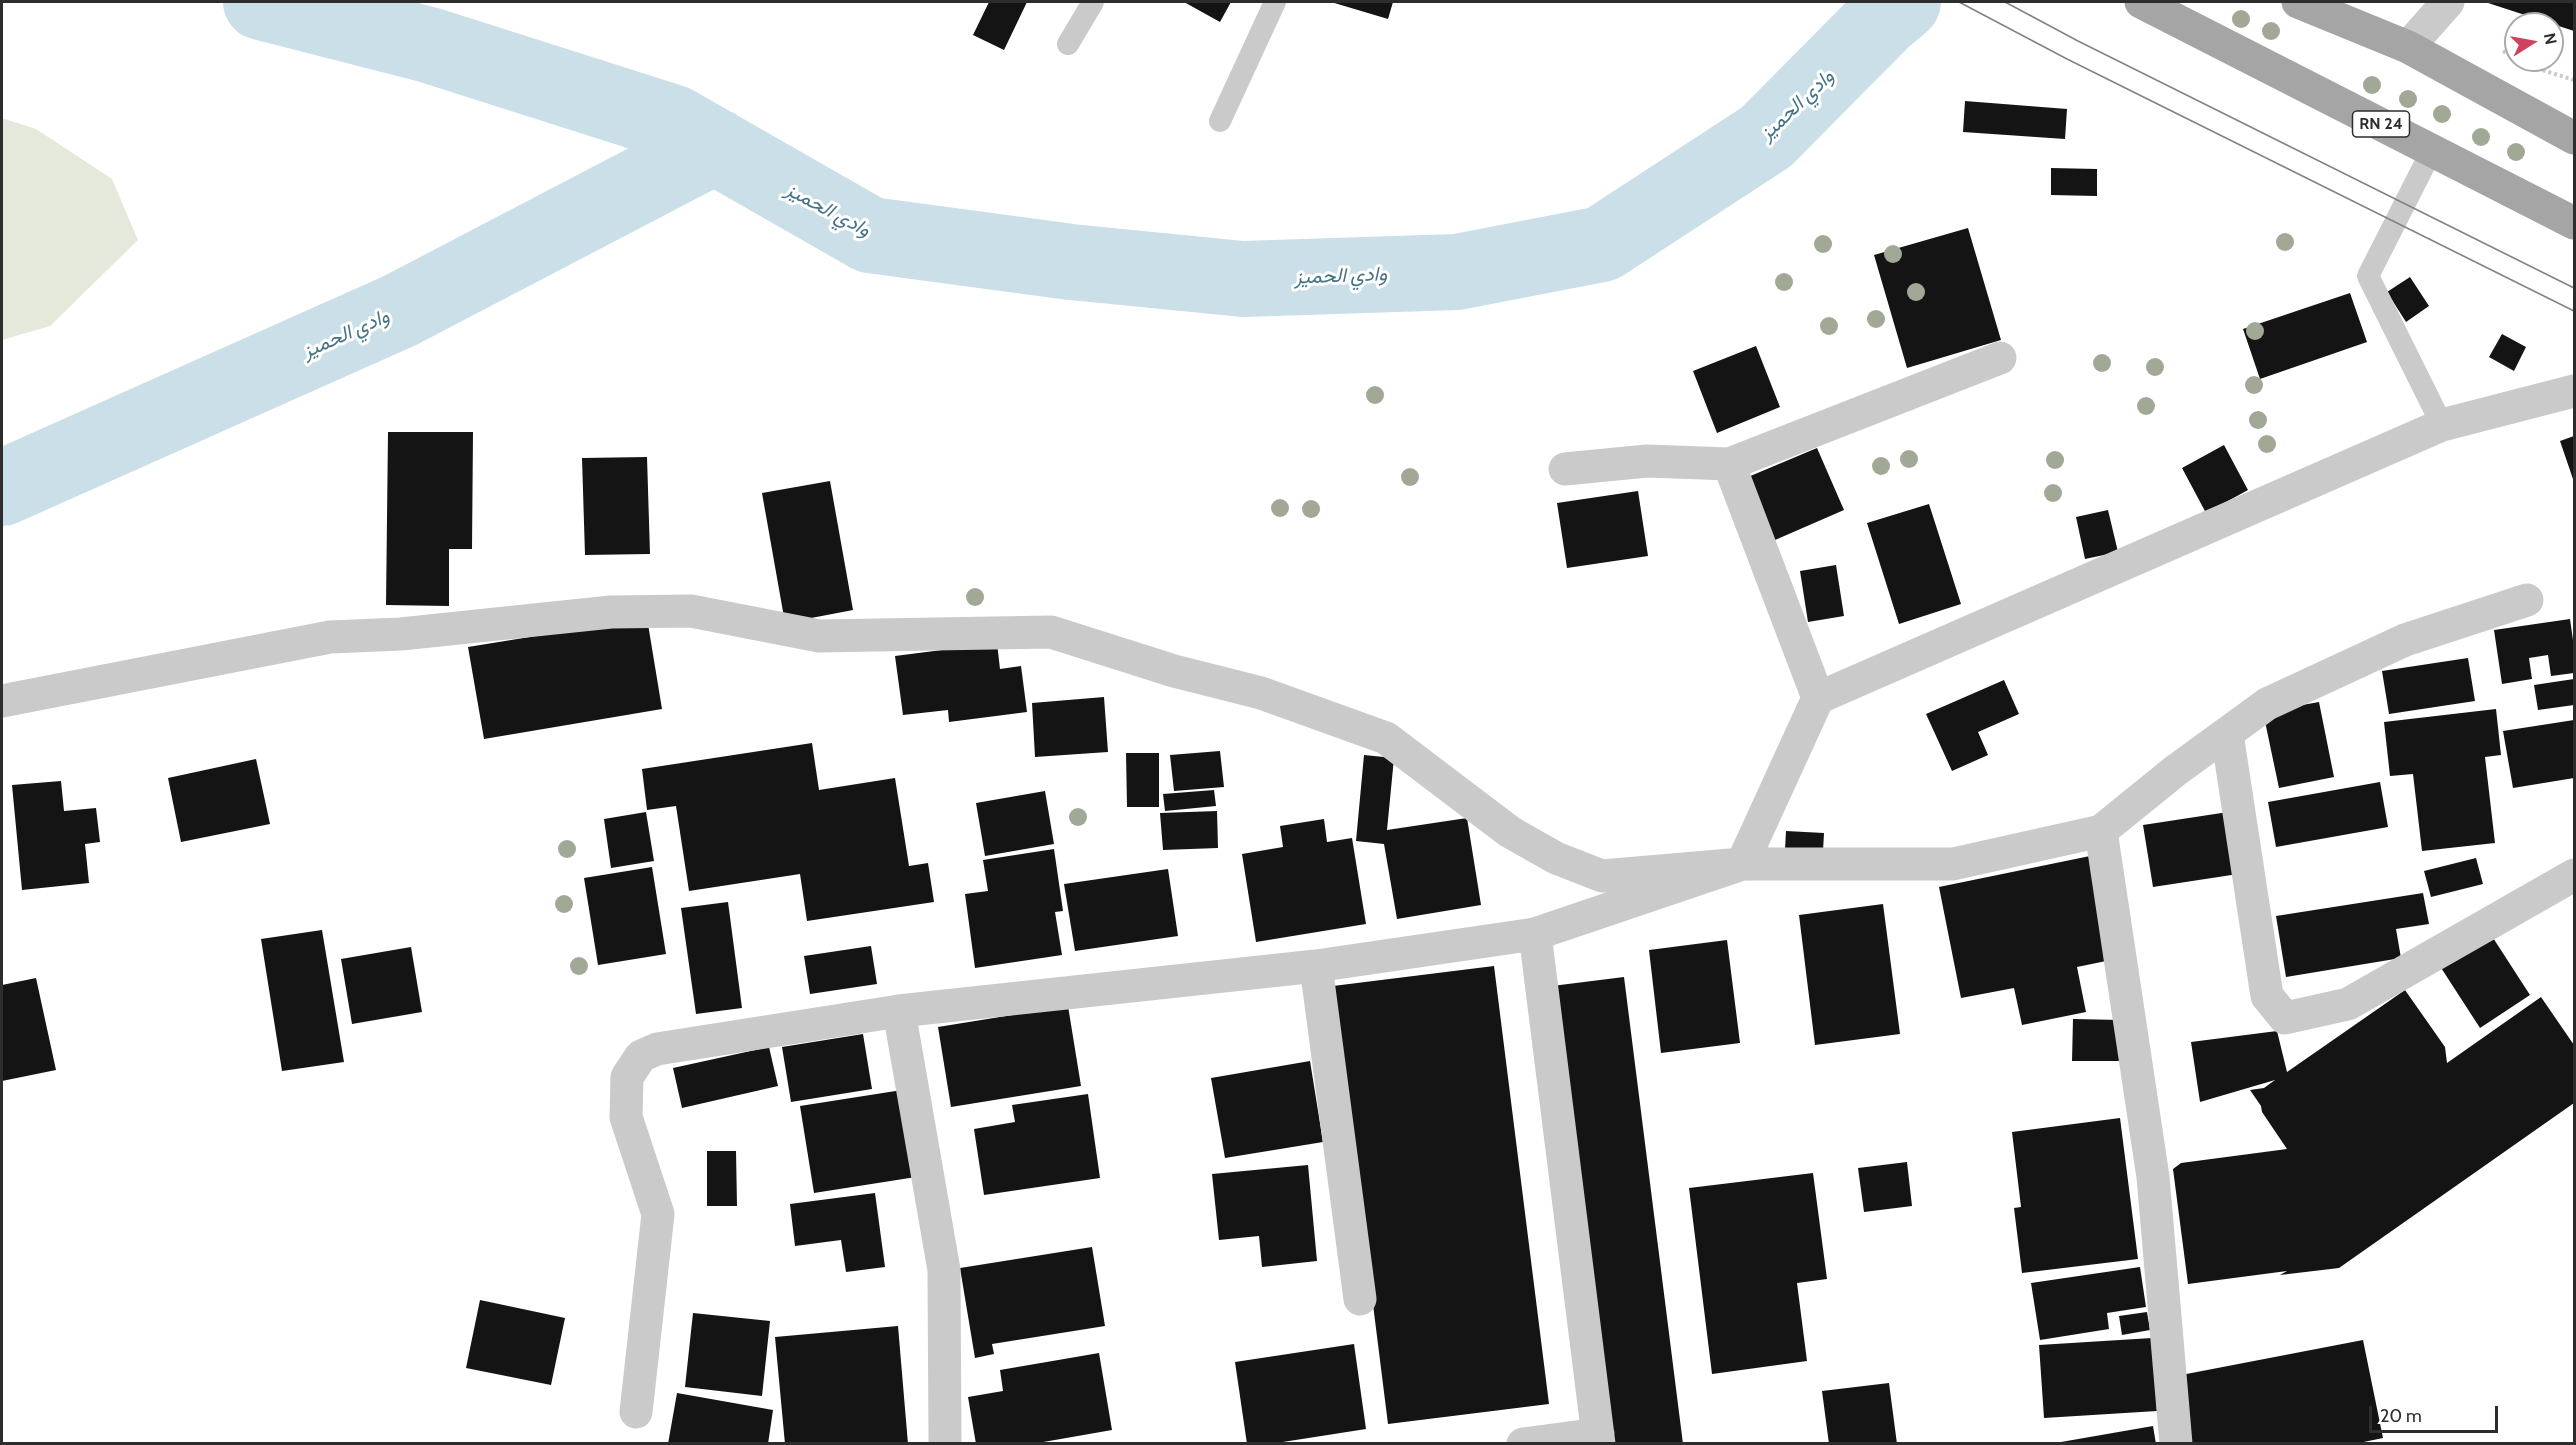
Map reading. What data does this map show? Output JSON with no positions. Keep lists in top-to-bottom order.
{
  "streets": {
    "main road": ["RN 24"]
  },
  "water": ["وادي الحميز"],
  "scale_bar": "20 m",
  "north": "right"
}
